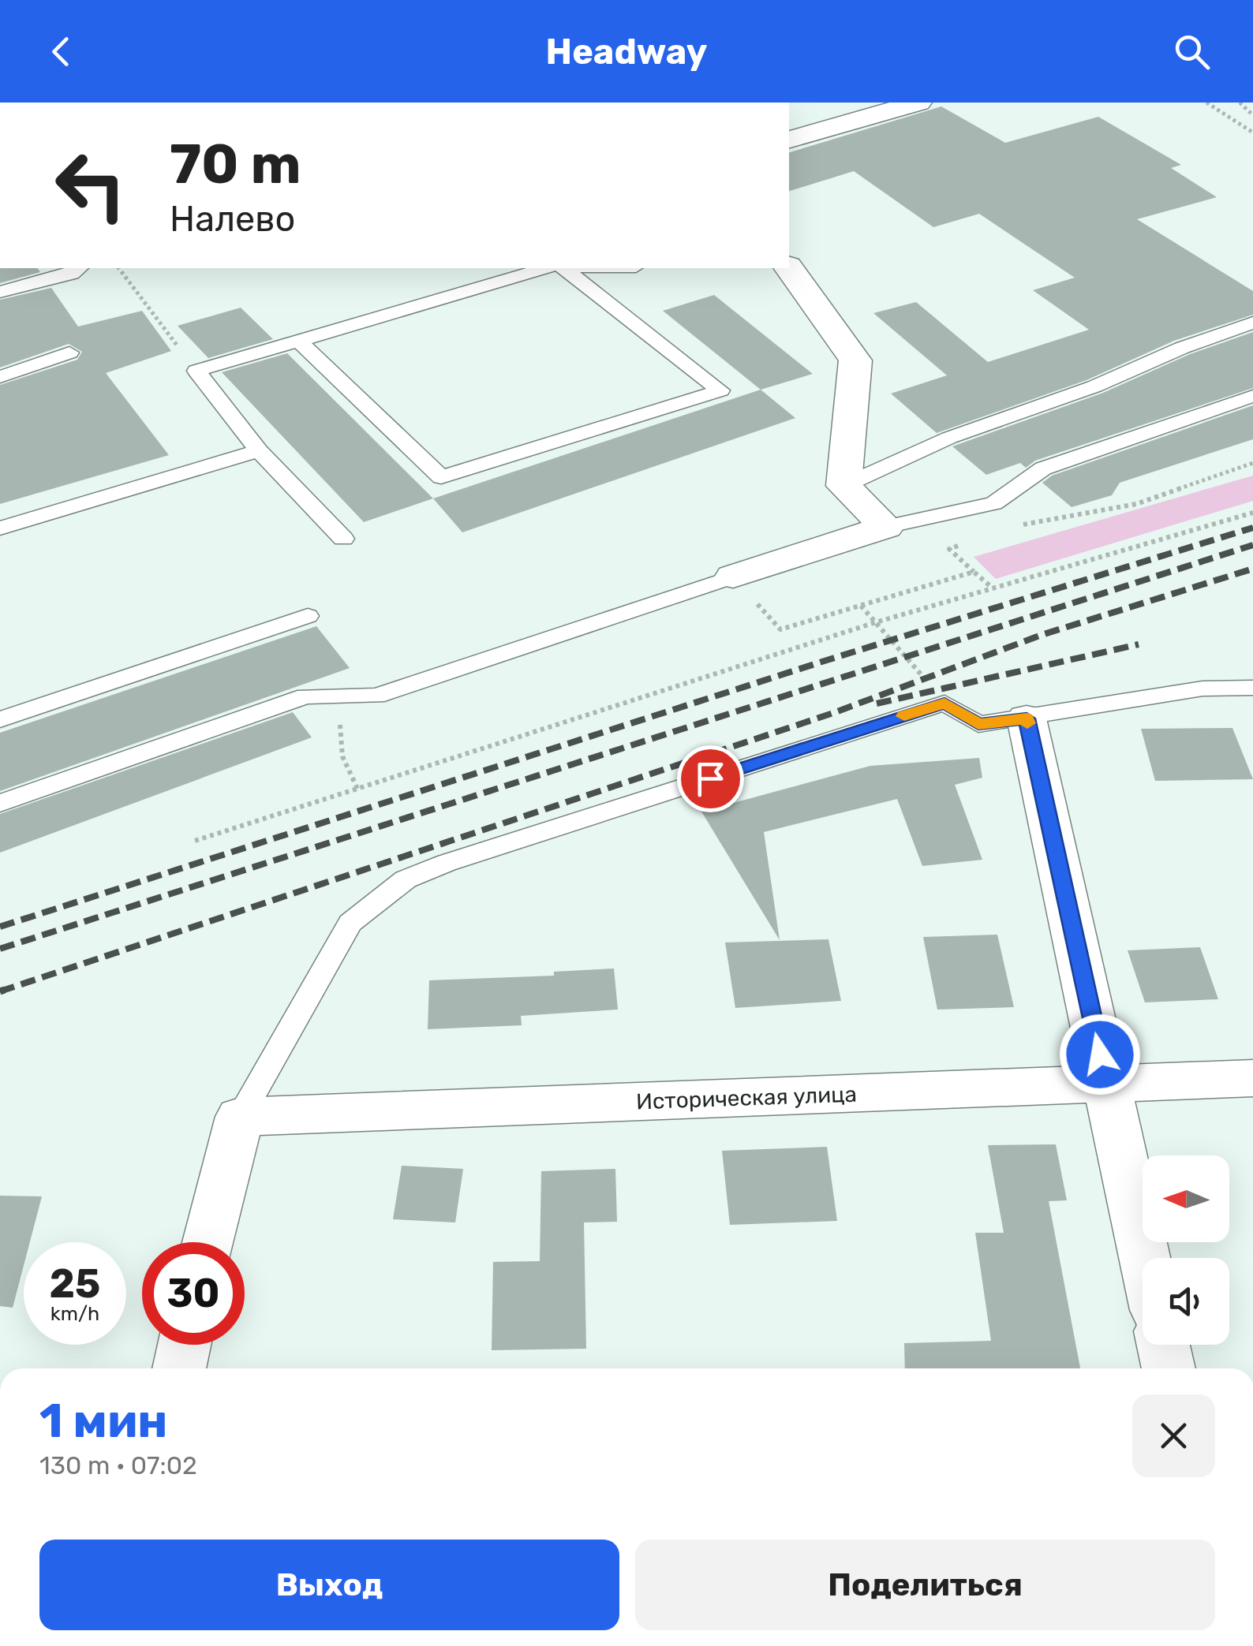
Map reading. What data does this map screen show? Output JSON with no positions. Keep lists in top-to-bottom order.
{
  "streets": {
    "street": ["Историческая улица"]
  },
  "north": "left",
  "page": {
    "header": "Headway",
    "turn": ["70 m", "Налево"],
    "speed": "25 km/h",
    "limit": "30",
    "heading": ["1 мин", "130 m · 07:02"],
    "buttons": ["Выход", "Поделиться"]
  }
}
